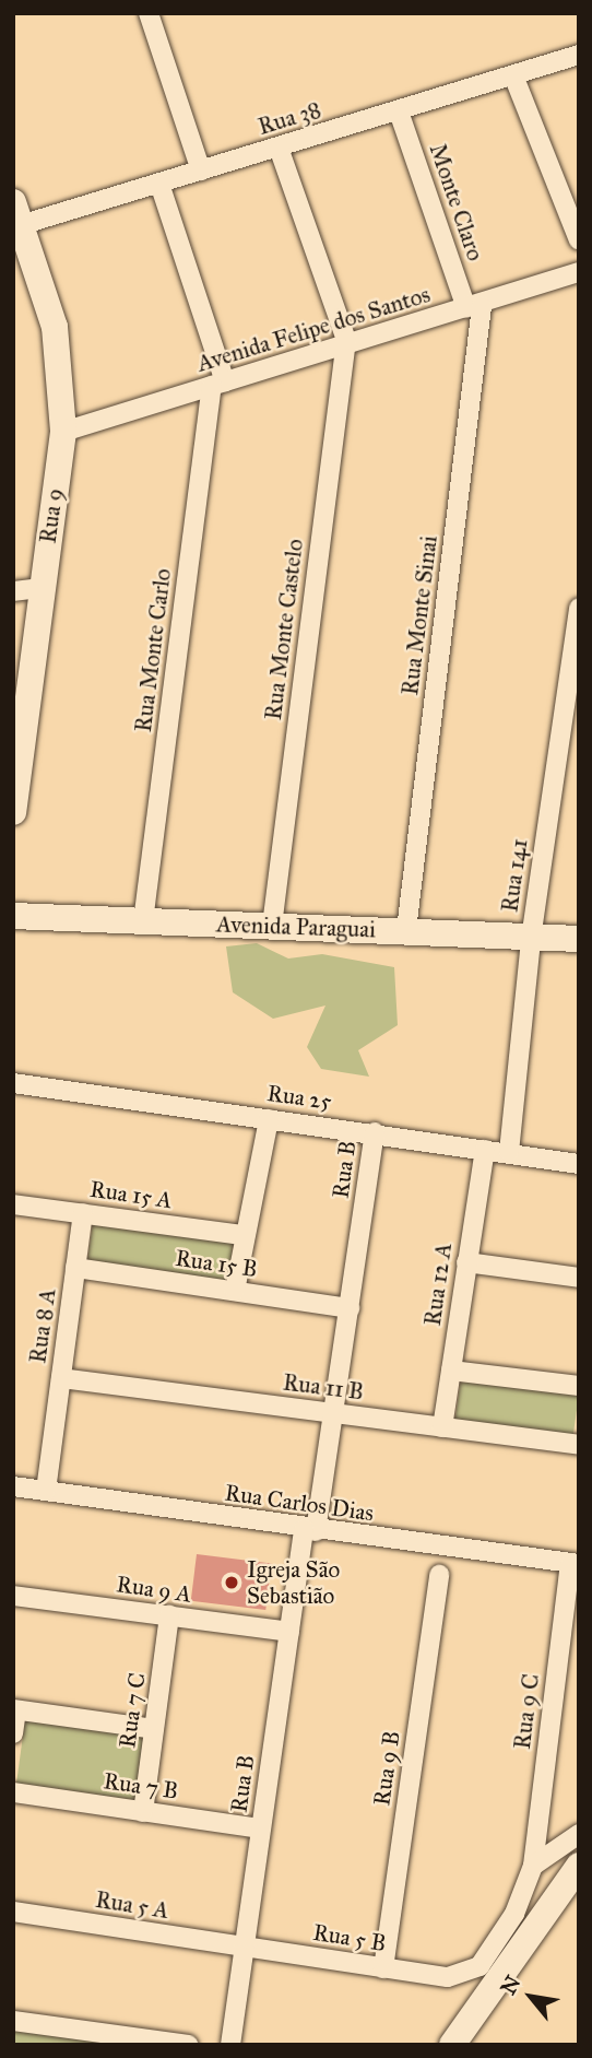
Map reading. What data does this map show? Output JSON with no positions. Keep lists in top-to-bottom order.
{
  "streets": {
    "street": [
      "Rua 38",
      "Monte Claro",
      "Avenida Felipe dos Santos",
      "Rua 9",
      "Rua Monte Sinai",
      "Rua Monte Castelo",
      "Rua Monte Carlo",
      "Rua 141",
      "Avenida Paraguai",
      "Rua 25",
      "Rua B",
      "Rua 15 A",
      "Rua 15 B",
      "Rua 12 A",
      "Rua 8 A",
      "Rua 11 B",
      "Rua Carlos Dias",
      "Rua 9 A",
      "Rua 7 C",
      "Rua 9 C",
      "Rua 9 B",
      "Rua 7 B",
      "Rua 5 A",
      "Rua 5 B"
    ]
  },
  "crossings": [
    ["Rua 38", "Monte Claro"],
    ["Rua 38", "Rua 9"],
    ["Rua 38", "Rua Monte Carlo"],
    ["Monte Claro", "Avenida Felipe dos Santos"],
    ["Monte Claro", "Rua Monte Sinai"],
    ["Avenida Felipe dos Santos", "Rua 9"],
    ["Avenida Felipe dos Santos", "Rua Monte Sinai"],
    ["Avenida Felipe dos Santos", "Rua Monte Castelo"],
    ["Avenida Felipe dos Santos", "Rua Monte Carlo"],
    ["Rua Monte Sinai", "Avenida Paraguai"],
    ["Rua Monte Castelo", "Avenida Paraguai"],
    ["Rua Monte Carlo", "Avenida Paraguai"],
    ["Rua 141", "Avenida Paraguai"],
    ["Rua 141", "Rua 25"],
    ["Rua 25", "Rua B"],
    ["Rua 25", "Rua 12 A"],
    ["Rua B", "Rua 15 B"],
    ["Rua B", "Rua 11 B"],
    ["Rua B", "Rua Carlos Dias"],
    ["Rua B", "Rua 9 A"],
    ["Rua B", "Rua 7 B"],
    ["Rua B", "Rua 5 A"],
    ["Rua B", "Rua 5 B"],
    ["Rua 15 A", "Rua 8 A"],
    ["Rua 15 B", "Rua 8 A"],
    ["Rua 12 A", "Rua 11 B"],
    ["Rua 8 A", "Rua 11 B"],
    ["Rua 8 A", "Rua Carlos Dias"],
    ["Rua Carlos Dias", "Rua 9 C"],
    ["Rua 9 A", "Rua 7 C"],
    ["Rua 7 C", "Rua 7 B"],
    ["Rua 9 C", "Rua 5 B"],
    ["Rua 9 B", "Rua 5 B"],
    ["Rua 5 A", "Rua 5 B"]
  ],
  "places": ["Igreja São Sebastião"],
  "north": "top left"
}
